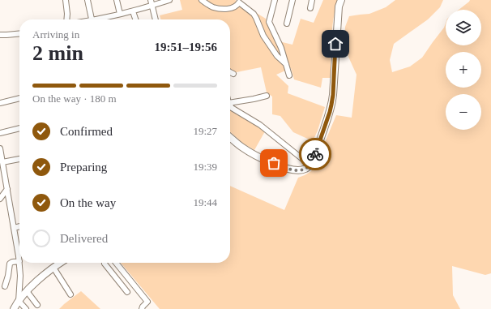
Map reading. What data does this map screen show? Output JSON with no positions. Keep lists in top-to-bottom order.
{
  "page": {
    "map_buttons": ["+", "−"],
    "heading": ["2 min", "Arriving in", "19:51–19:56"],
    "bar": "On the way · 180 m",
    "list": [
      ["Confirmed", "19:27"],
      ["Preparing", "19:39"],
      ["On the way", "19:44"],
      "Delivered"
    ]
  }
}
